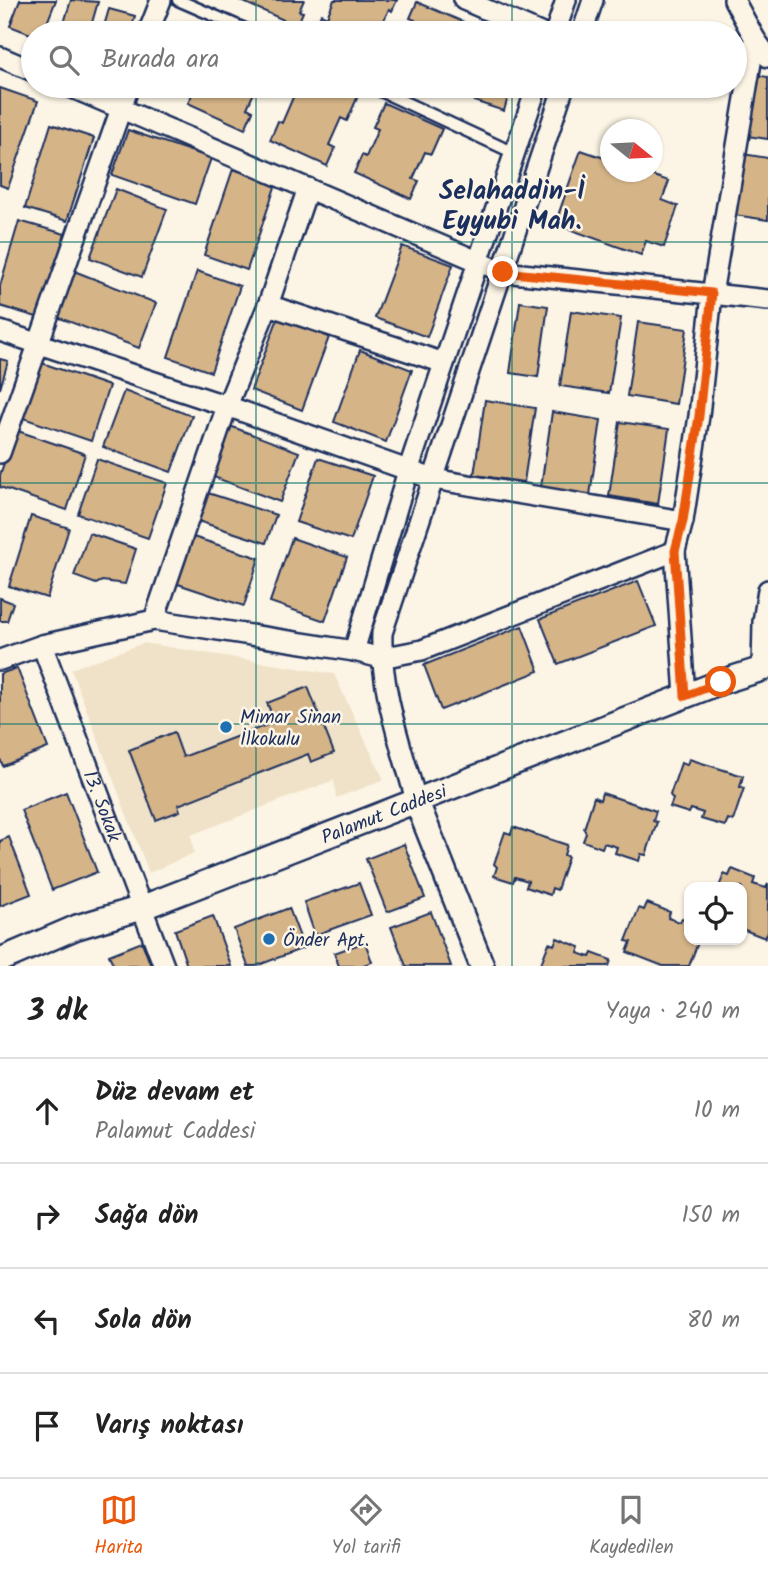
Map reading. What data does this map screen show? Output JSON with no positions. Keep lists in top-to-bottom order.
{
  "streets": {
    "street": ["13. Sokak", "Palamut Caddesi"]
  },
  "crossings": [
    ["13. Sokak", "Palamut Caddesi"]
  ],
  "districts": ["Selahaddin-İ Eyyubi Mah."],
  "places": ["Mimar Sinan İlkokulu", "Önder Apt."],
  "north": "right",
  "page": {
    "search": "Burada ara",
    "heading": ["3 dk", "Yaya · 240 m"],
    "list": [
      ["Düz devam et", "Palamut Caddesi", "10 m"],
      ["Sağa dön", "150 m"],
      ["Sola dön", "80 m"],
      "Varış noktası"
    ],
    "nav": ["Harita", "Yol tarifi", "Kaydedilen"]
  }
}
